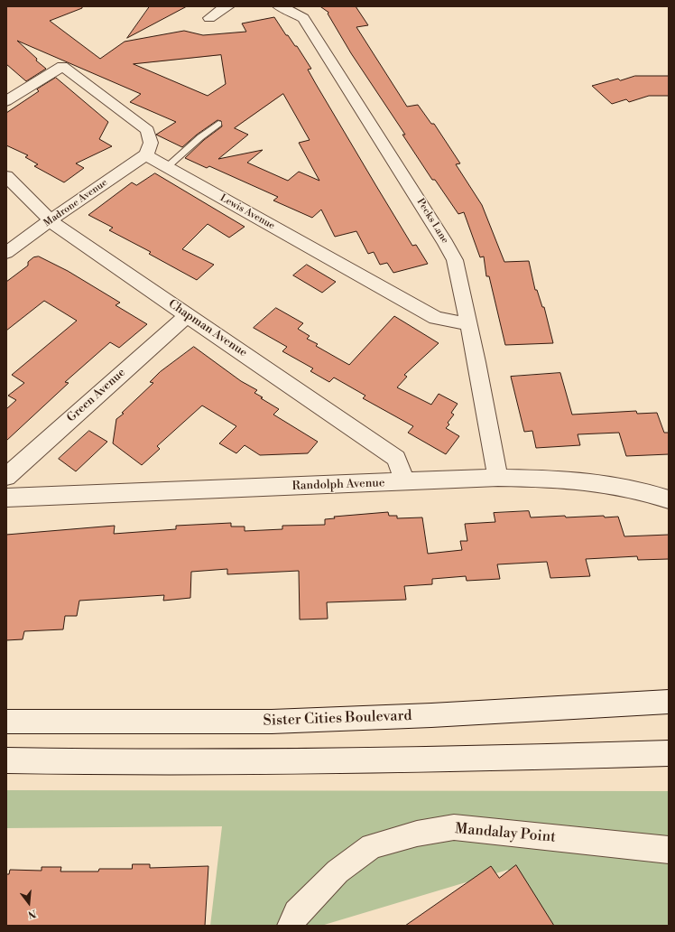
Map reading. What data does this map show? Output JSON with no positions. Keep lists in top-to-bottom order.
{
  "streets": {
    "street": [
      "Madrone Avenue",
      "Lewis Avenue",
      "Pecks Lane",
      "Chapman Avenue",
      "Green Avenue",
      "Randolph Avenue",
      "Sister Cities Boulevard",
      "Mandalay Point"
    ]
  },
  "crossings": [
    ["Madrone Avenue", "Lewis Avenue"],
    ["Madrone Avenue", "Chapman Avenue"],
    ["Lewis Avenue", "Pecks Lane"],
    ["Pecks Lane", "Randolph Avenue"],
    ["Chapman Avenue", "Green Avenue"],
    ["Chapman Avenue", "Randolph Avenue"]
  ],
  "north": "bottom"
}
